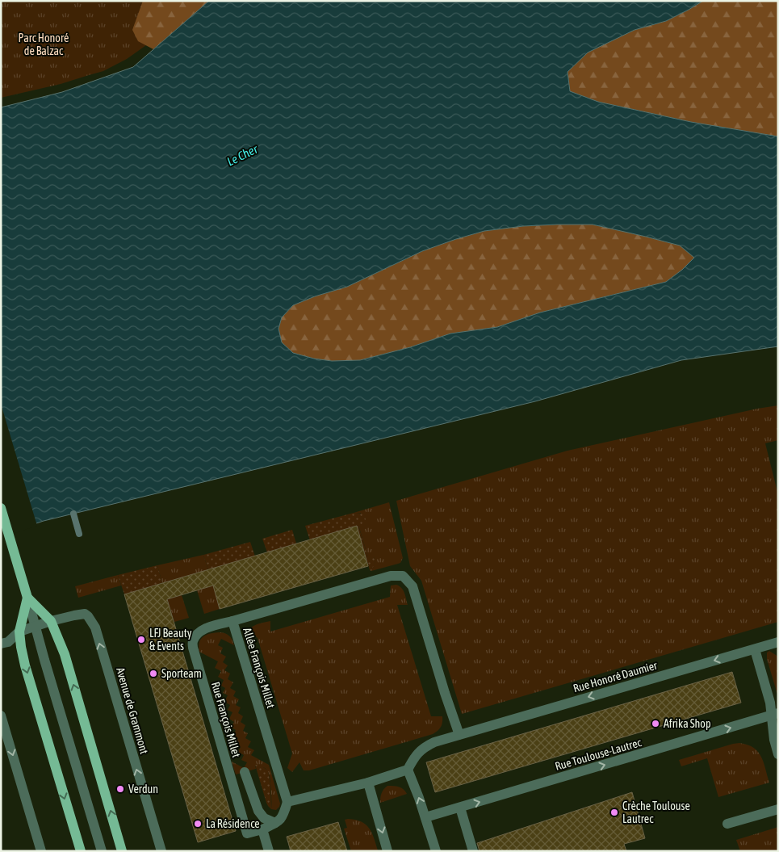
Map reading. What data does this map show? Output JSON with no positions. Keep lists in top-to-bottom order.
{
  "streets": {
    "street": [
      "Allée François Millet",
      "Rue Honoré Daumier",
      "Avenue de Grammont",
      "Rue François Millet",
      "Rue Toulouse-Lautrec"
    ]
  },
  "crossings": [
    ["Allée François Millet", "Rue Honoré Daumier"],
    ["Allée François Millet", "Rue François Millet"]
  ],
  "one_way": ["Rue Honoré Daumier", "Rue Toulouse-Lautrec"],
  "water": ["Le Cher"],
  "parks": ["Parc Honoré de Balzac"],
  "places": [
    "LFJ Beauty & Events",
    "Sporteam",
    "Afrika Shop",
    "Verdun",
    "Crèche Toulouse Lautrec",
    "La Résidence"
  ]
}
